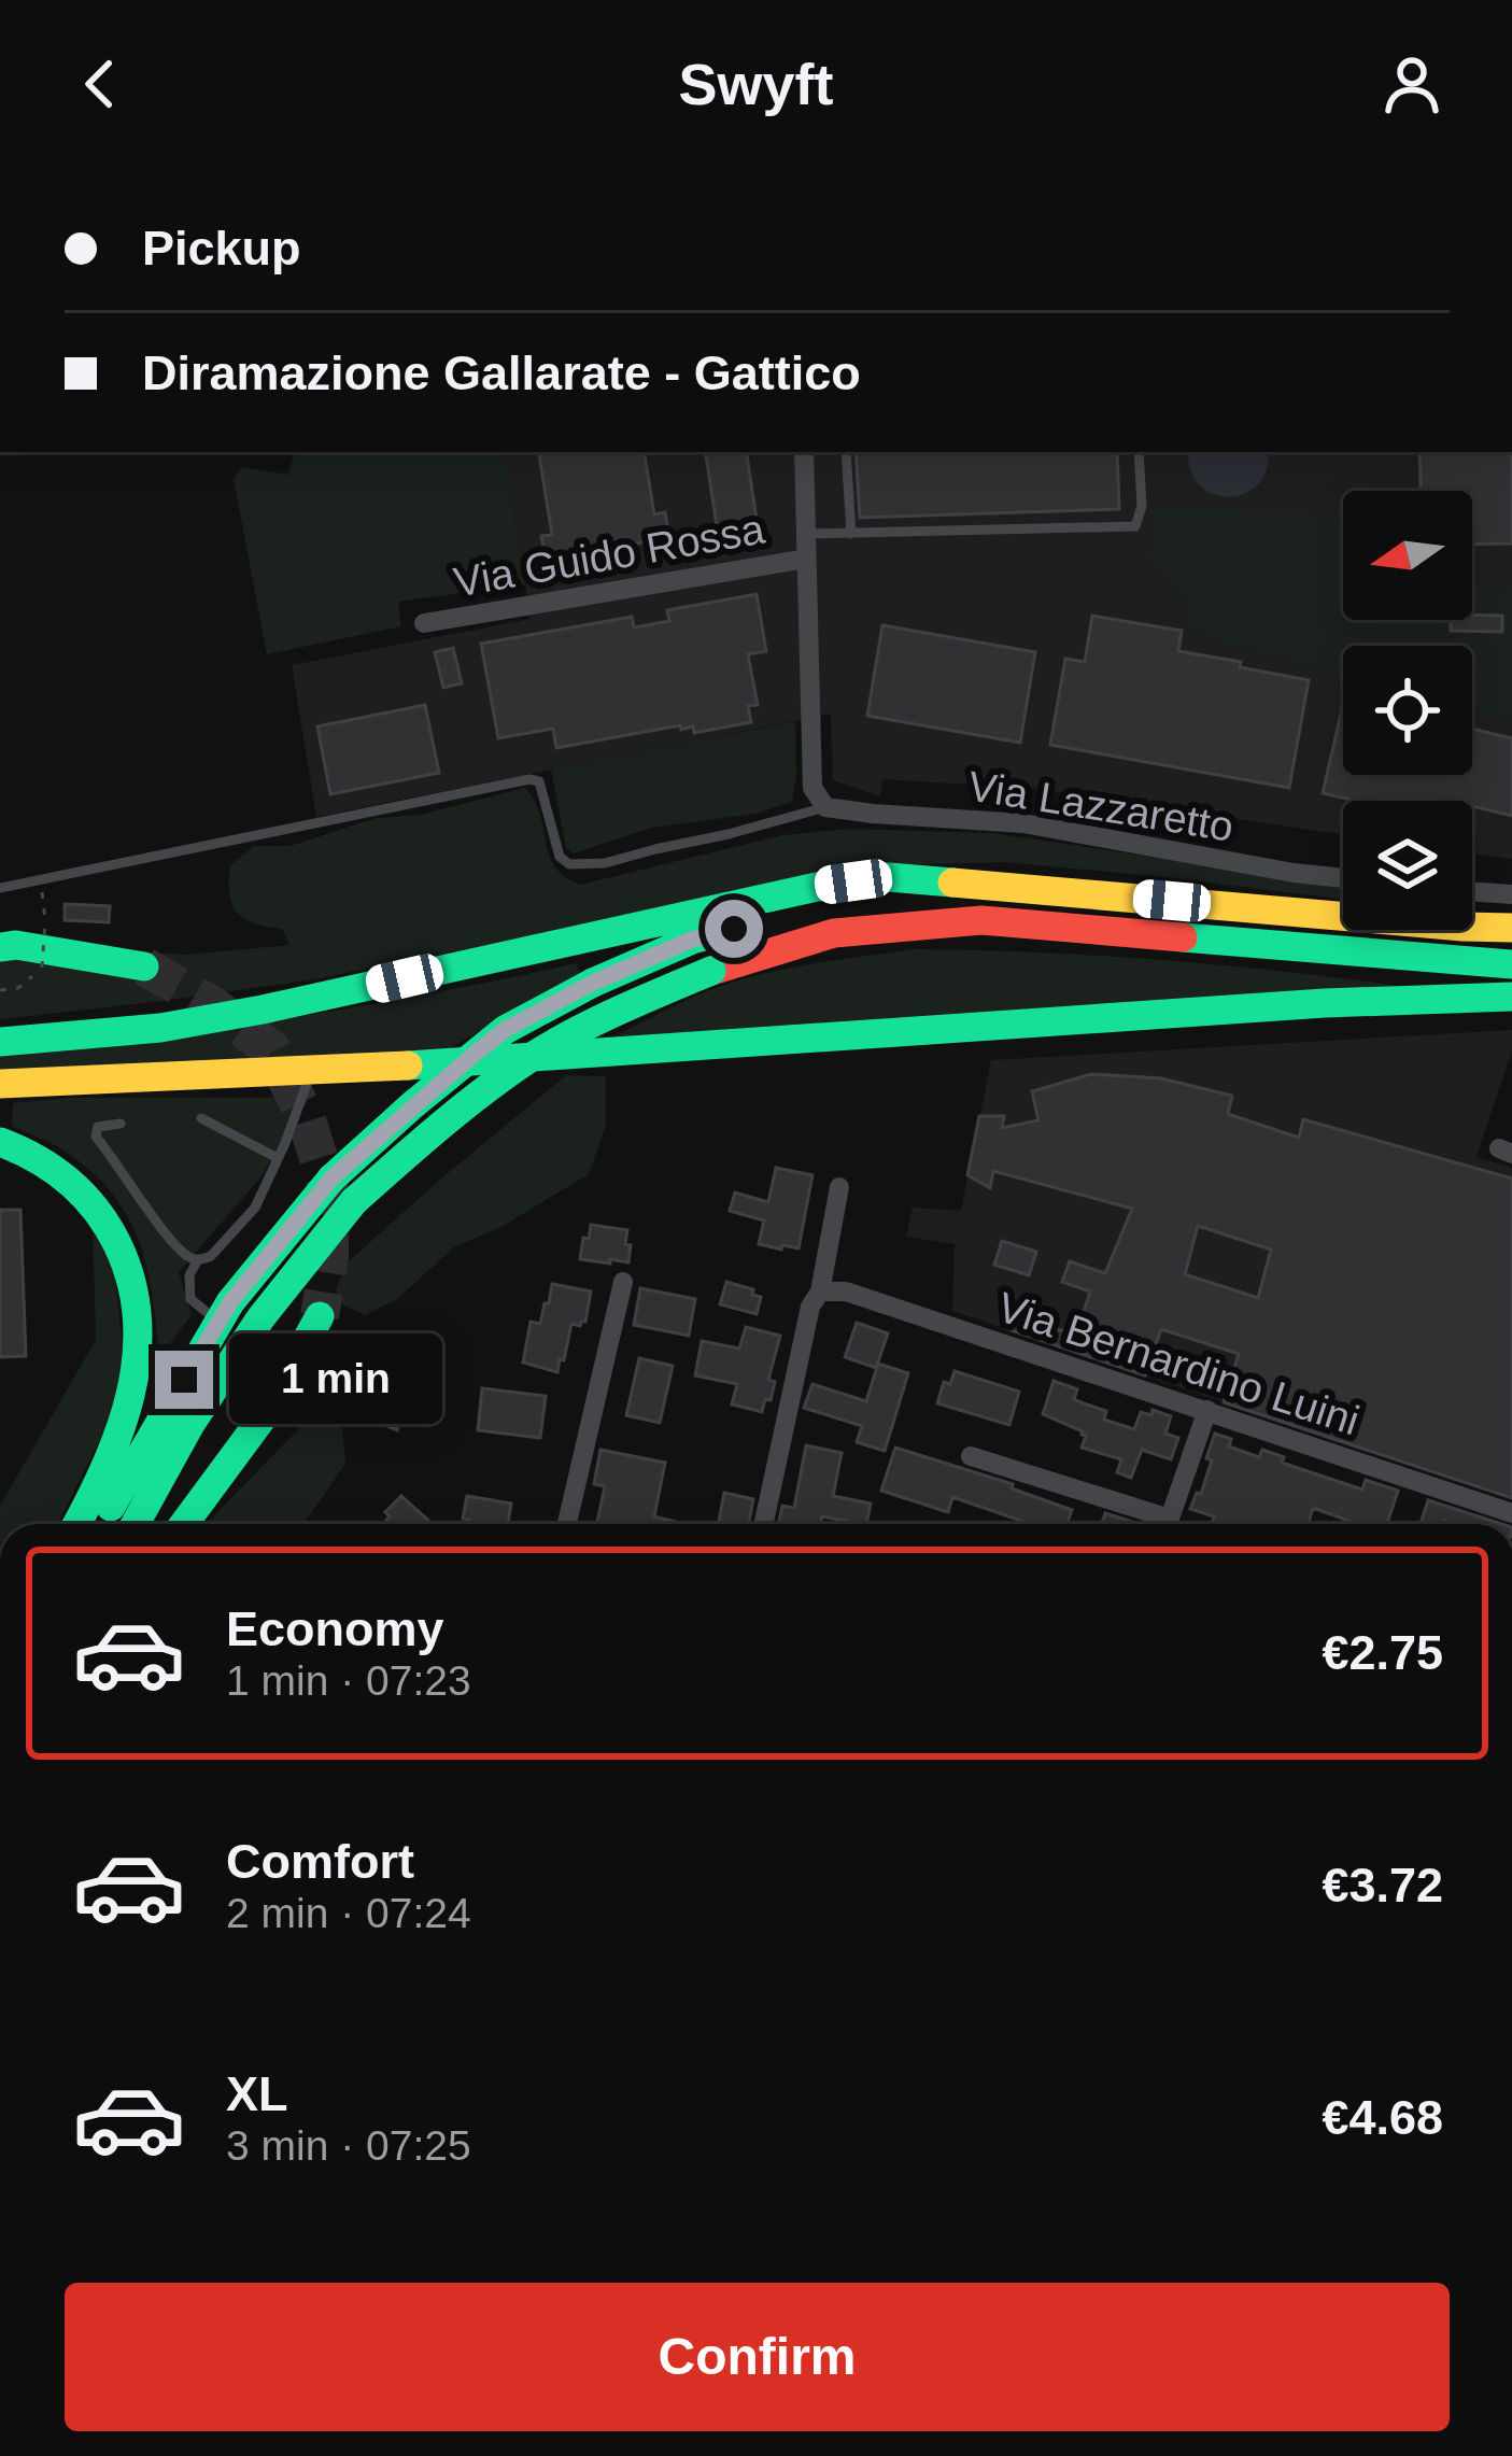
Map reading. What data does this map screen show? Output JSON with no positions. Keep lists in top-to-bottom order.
{
  "streets": {
    "street": ["Via Guido Rossa", "Via Lazzaretto", "Via Bernardino Luini"]
  },
  "crossings": [
    ["Via Guido Rossa", "Via Lazzaretto"]
  ],
  "north": "left",
  "page": {
    "header": "Swyft",
    "banner": ["Pickup", "Diramazione Gallarate - Gattico"],
    "bubble": "1 min",
    "list": [
      {
        "name": "Economy",
        "note": "1 min · 07:23",
        "value": "€2.75"
      },
      {
        "name": "Comfort",
        "note": "2 min · 07:24",
        "value": "€3.72"
      },
      {
        "name": "XL",
        "note": "3 min · 07:25",
        "value": "€4.68"
      }
    ],
    "buttons": "Confirm"
  }
}
